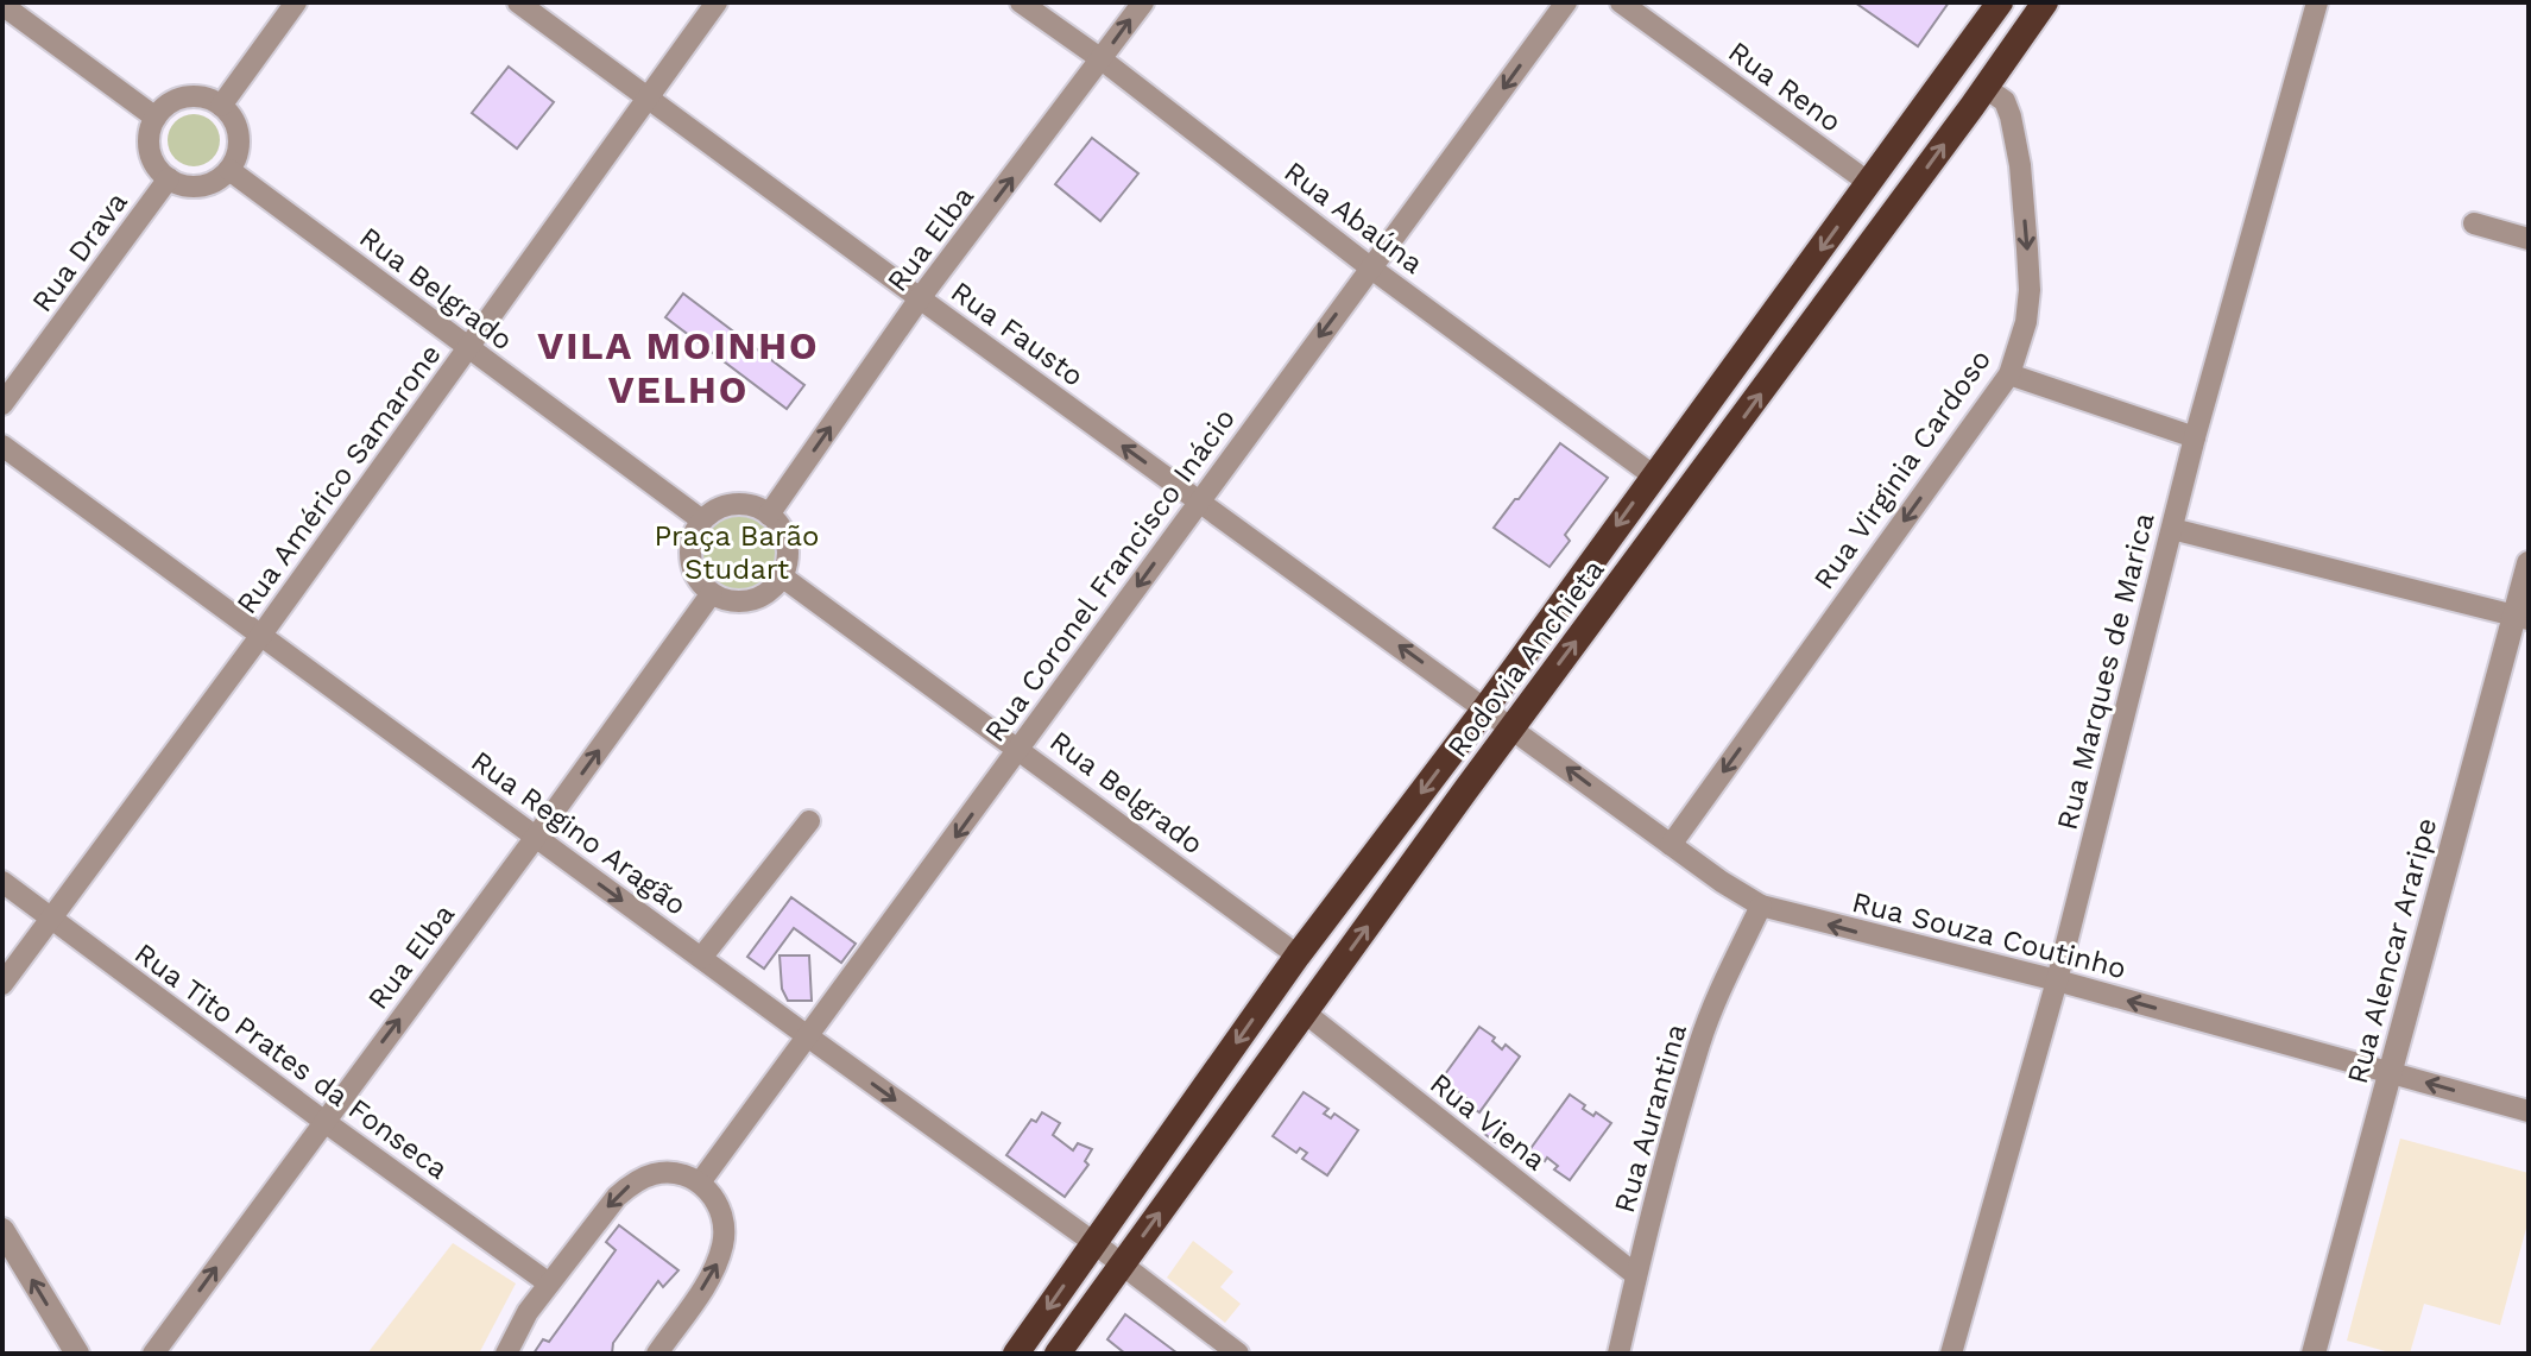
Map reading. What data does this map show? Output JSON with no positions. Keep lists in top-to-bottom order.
{
  "streets": {
    "highway": ["Rodovia Anchieta"],
    "street": [
      "Rua Reno",
      "Rua Abaúna",
      "Rua Elba",
      "Rua Drava",
      "Rua Belgrado",
      "Rua Fausto",
      "Rua Virginia Cardoso",
      "Rua Américo Samarone",
      "Rua Coronel Francisco Inácio",
      "Rua Marques de Marica",
      "Rua Regino Aragão",
      "Rua Souza Coutinho",
      "Rua Alencar Araripe",
      "Rua Tito Prates da Fonseca",
      "Rua Aurantina",
      "Rua Viena"
    ]
  },
  "crossings": [
    ["Rua Reno", "Rodovia Anchieta"],
    ["Rua Abaúna", "Rua Elba"],
    ["Rua Abaúna", "Rua Coronel Francisco Inácio"],
    ["Rua Abaúna", "Rodovia Anchieta"],
    ["Rua Elba", "Rua Belgrado"],
    ["Rua Elba", "Rua Fausto"],
    ["Rua Elba", "Rua Regino Aragão"],
    ["Rua Elba", "Rua Tito Prates da Fonseca"],
    ["Rua Drava", "Rua Belgrado"],
    ["Rua Belgrado", "Rua Américo Samarone"],
    ["Rua Belgrado", "Rua Coronel Francisco Inácio"],
    ["Rua Belgrado", "Rodovia Anchieta"],
    ["Rua Fausto", "Rua Américo Samarone"],
    ["Rua Fausto", "Rua Coronel Francisco Inácio"],
    ["Rua Fausto", "Rodovia Anchieta"],
    ["Rua Fausto", "Rua Souza Coutinho"],
    ["Rua Virginia Cardoso", "Rodovia Anchieta"],
    ["Rua Virginia Cardoso", "Rua Souza Coutinho"],
    ["Rua Américo Samarone", "Rua Regino Aragão"],
    ["Rua Américo Samarone", "Rua Tito Prates da Fonseca"],
    ["Rua Coronel Francisco Inácio", "Rua Regino Aragão"],
    ["Rodovia Anchieta", "Rua Regino Aragão"],
    ["Rodovia Anchieta", "Rua Souza Coutinho"],
    ["Rodovia Anchieta", "Rua Viena"],
    ["Rua Marques de Marica", "Rua Souza Coutinho"],
    ["Rua Souza Coutinho", "Rua Alencar Araripe"],
    ["Rua Souza Coutinho", "Rua Aurantina"],
    ["Rua Aurantina", "Rua Viena"]
  ],
  "one_way": [
    "Rua Elba",
    "Rua Fausto",
    "Rua Virginia Cardoso",
    "Rua Coronel Francisco Inácio",
    "Rua Regino Aragão",
    "Rua Souza Coutinho"
  ],
  "districts": ["VILA MOINHO VELHO"],
  "parks": ["Praça Barão Studart"]
}
